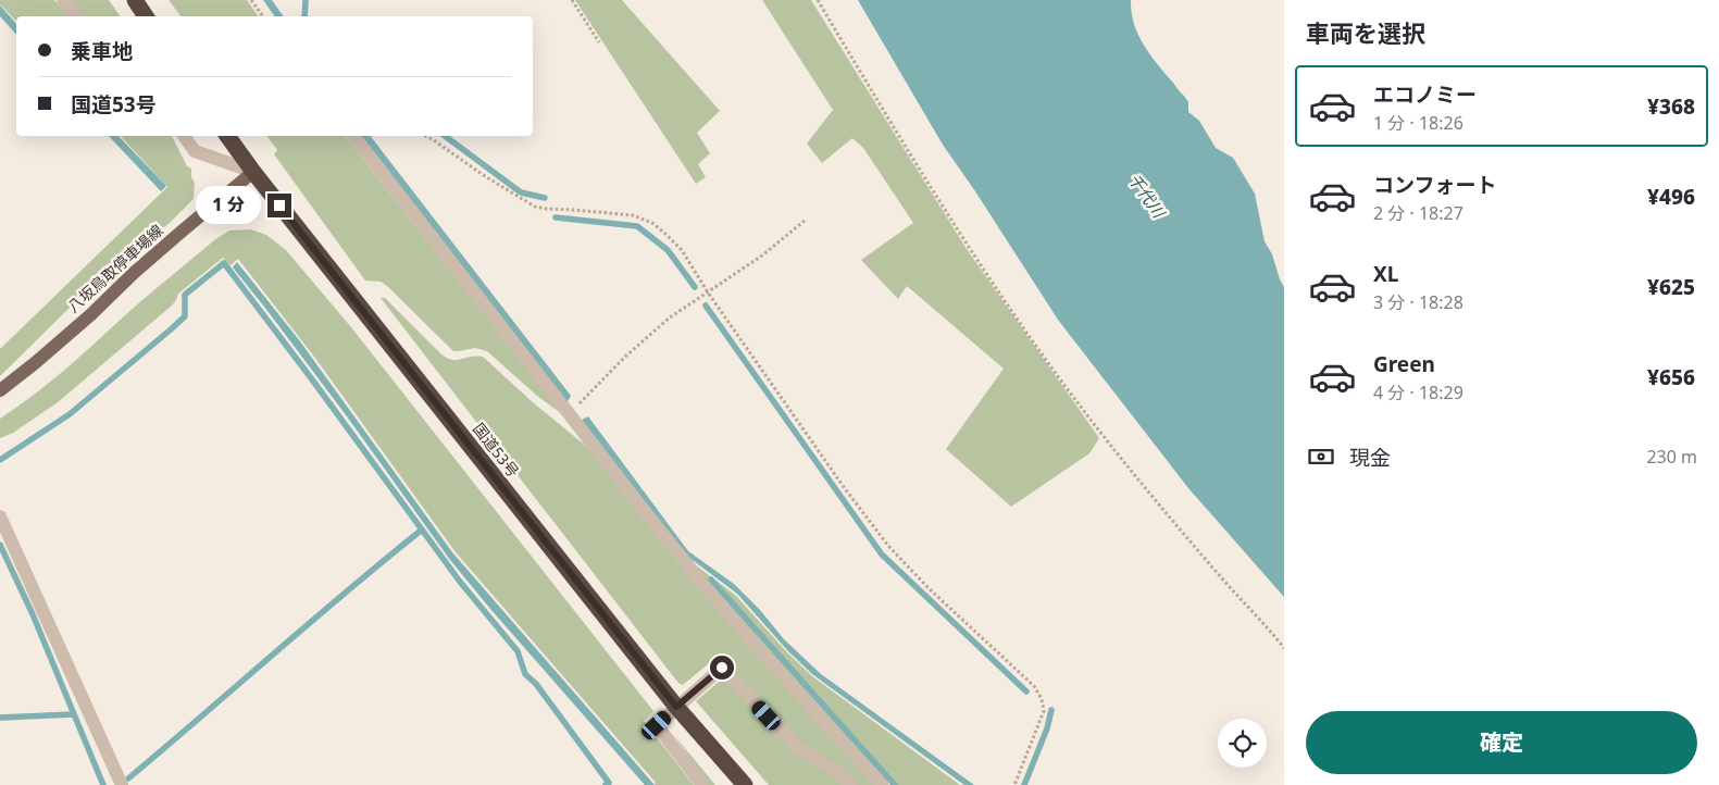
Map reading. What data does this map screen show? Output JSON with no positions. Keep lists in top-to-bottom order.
{
  "streets": {
    "highway": ["国道53号"],
    "main road": ["八坂鳥取停車場線"]
  },
  "crossings": [
    ["八坂鳥取停車場線", "国道53号"]
  ],
  "water": ["千代川"],
  "page": {
    "heading": "車両を選択",
    "banner": ["乗車地", "国道53号"],
    "list": [
      {
        "name": "エコノミー",
        "note": "1 分 · 18:26",
        "value": "¥368"
      },
      {
        "name": "コンフォート",
        "note": "2 分 · 18:27",
        "value": "¥496"
      },
      {
        "name": "XL",
        "note": "3 分 · 18:28",
        "value": "¥625"
      },
      {
        "name": "Green",
        "note": "4 分 · 18:29",
        "value": "¥656"
      }
    ],
    "bubble": "1 分",
    "pay": ["現金", "230 m"],
    "buttons": "確定"
  }
}
